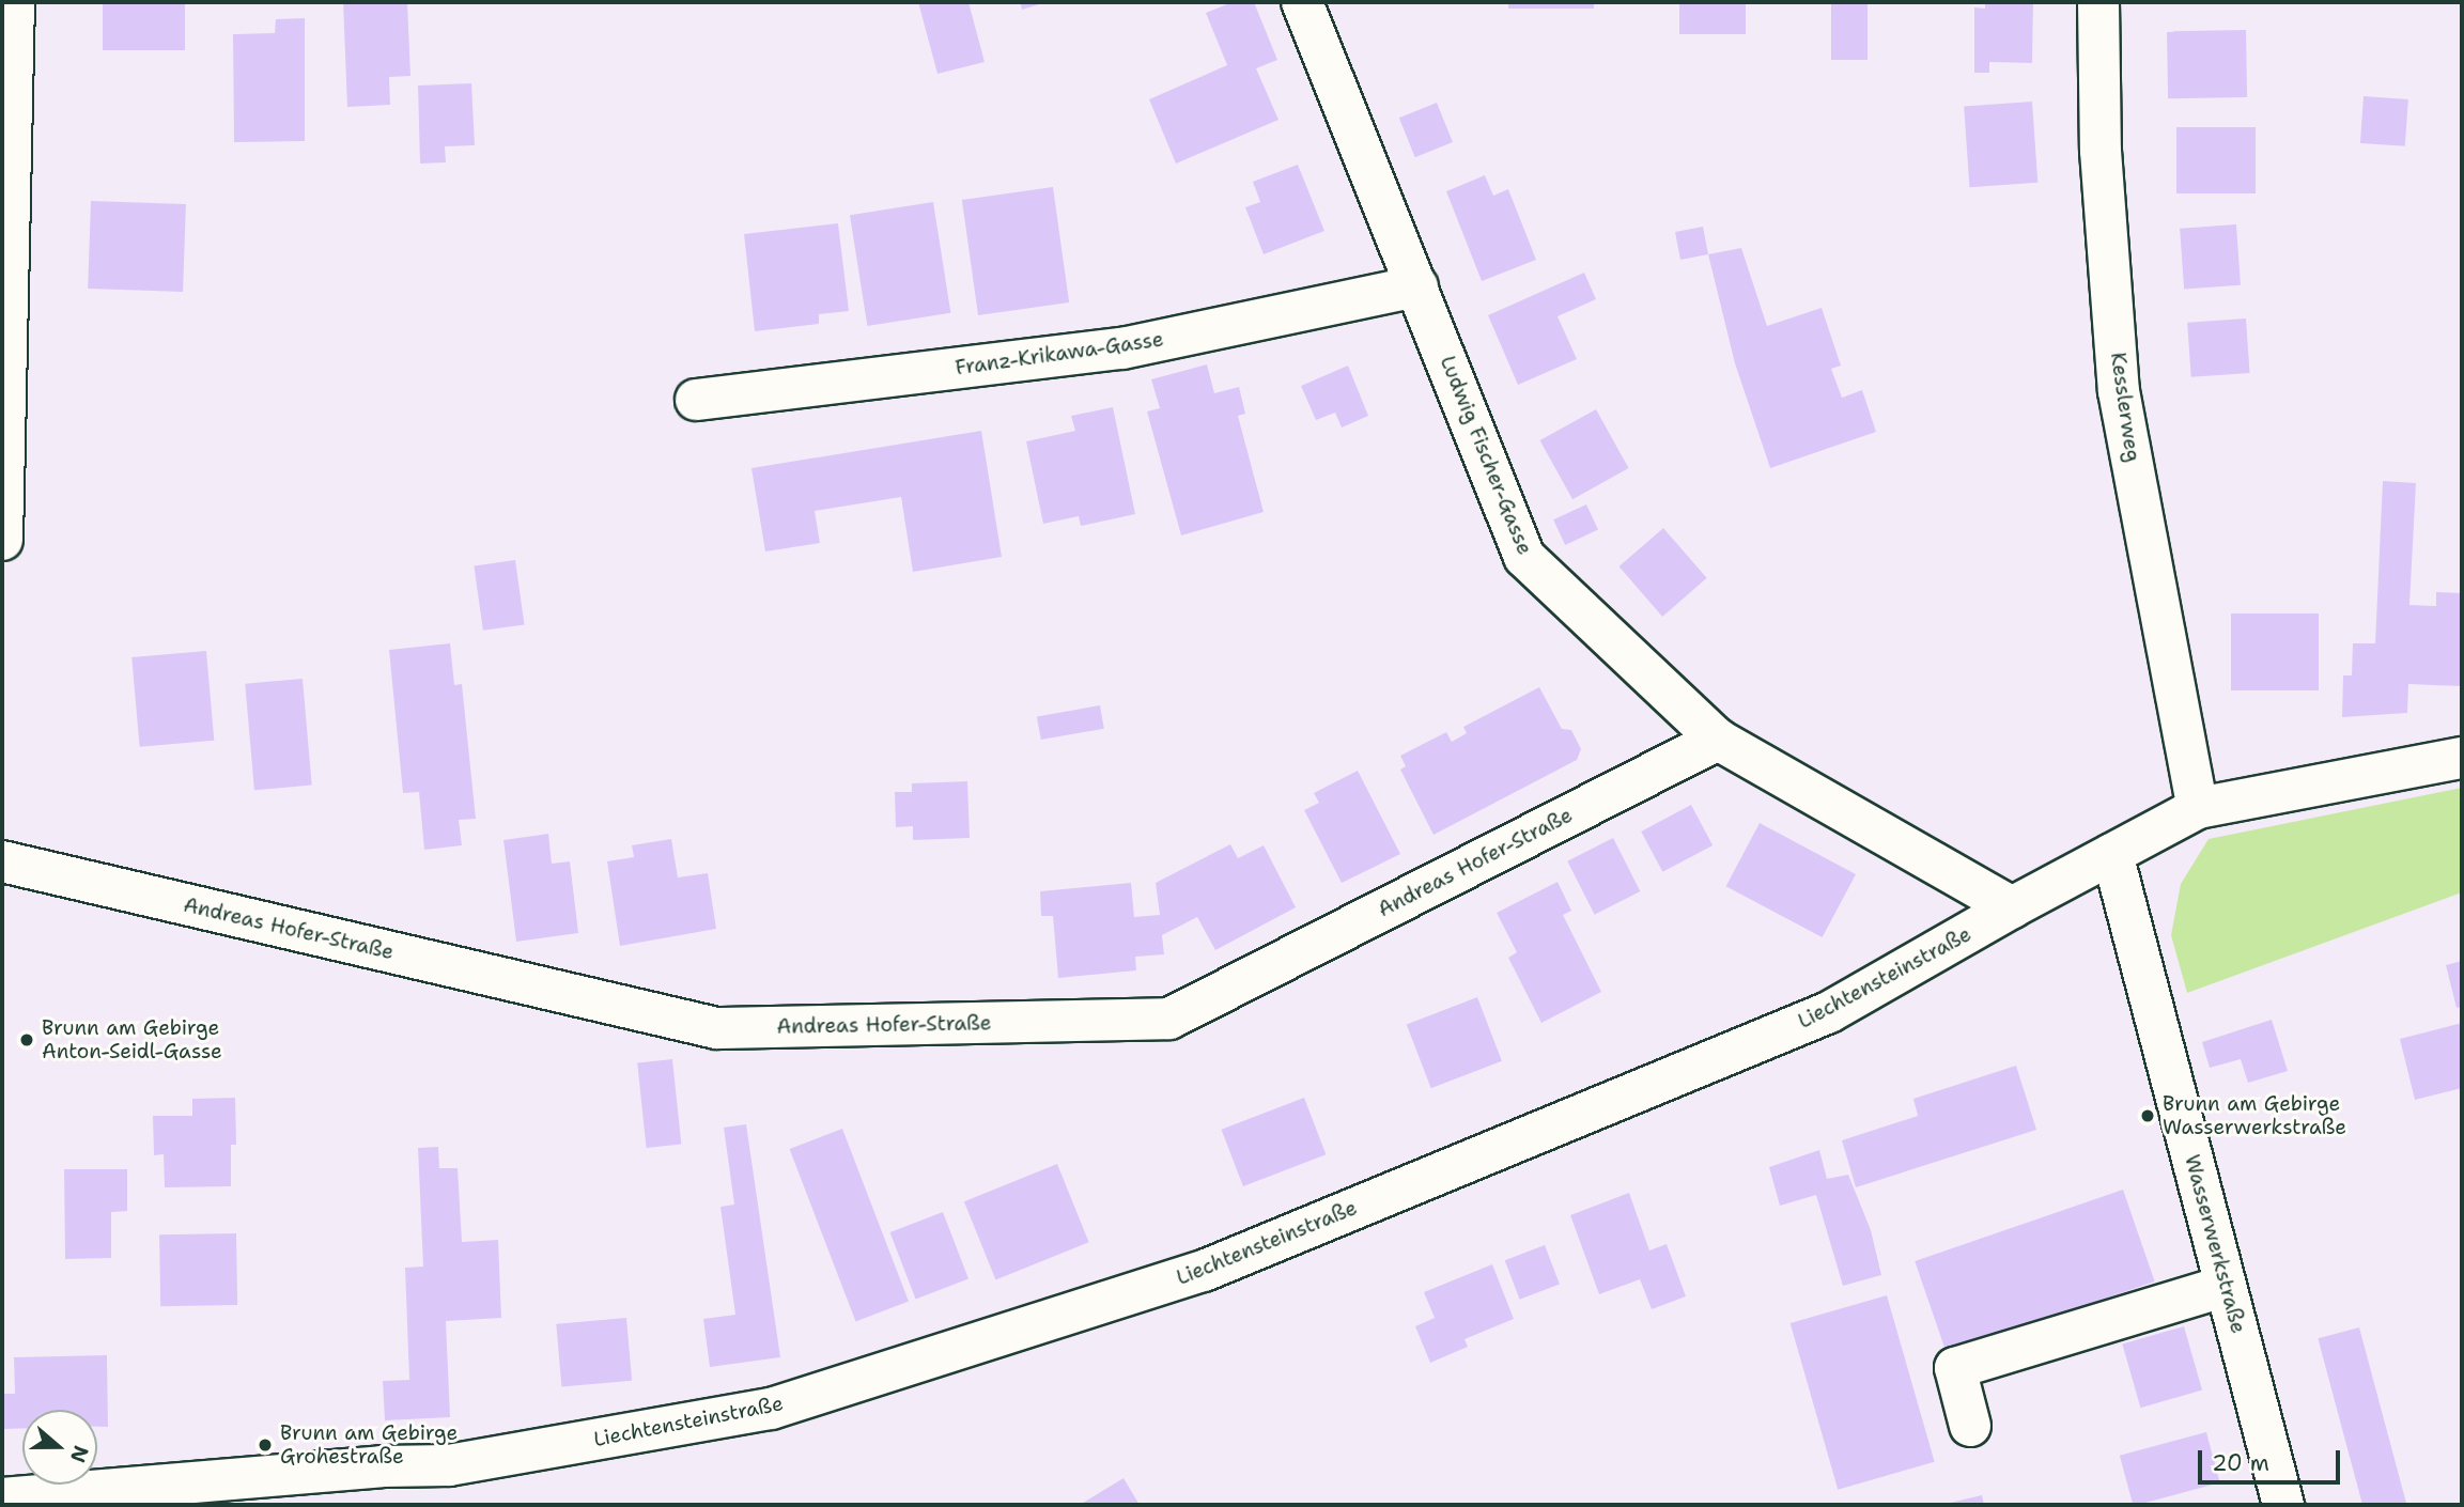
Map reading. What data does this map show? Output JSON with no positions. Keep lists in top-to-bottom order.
{
  "streets": {
    "street": [
      "Franz-Krikawa-Gasse",
      "Kesslerweg",
      "Ludwig Fischer-Gasse",
      "Andreas Hofer-Straße",
      "Liechtensteinstraße",
      "Wasserwerkstraße"
    ]
  },
  "crossings": [
    ["Franz-Krikawa-Gasse", "Ludwig Fischer-Gasse"],
    ["Kesslerweg", "Liechtensteinstraße"],
    ["Ludwig Fischer-Gasse", "Andreas Hofer-Straße"],
    ["Ludwig Fischer-Gasse", "Liechtensteinstraße"],
    ["Liechtensteinstraße", "Wasserwerkstraße"]
  ],
  "places": ["Brunn am Gebirge Anton-Seidl-Gasse", "Brunn am Gebirge Wasserwerkstraße", "Brunn am Gebirge Grohestraße"],
  "scale_bar": "20 m",
  "north": "right"
}
